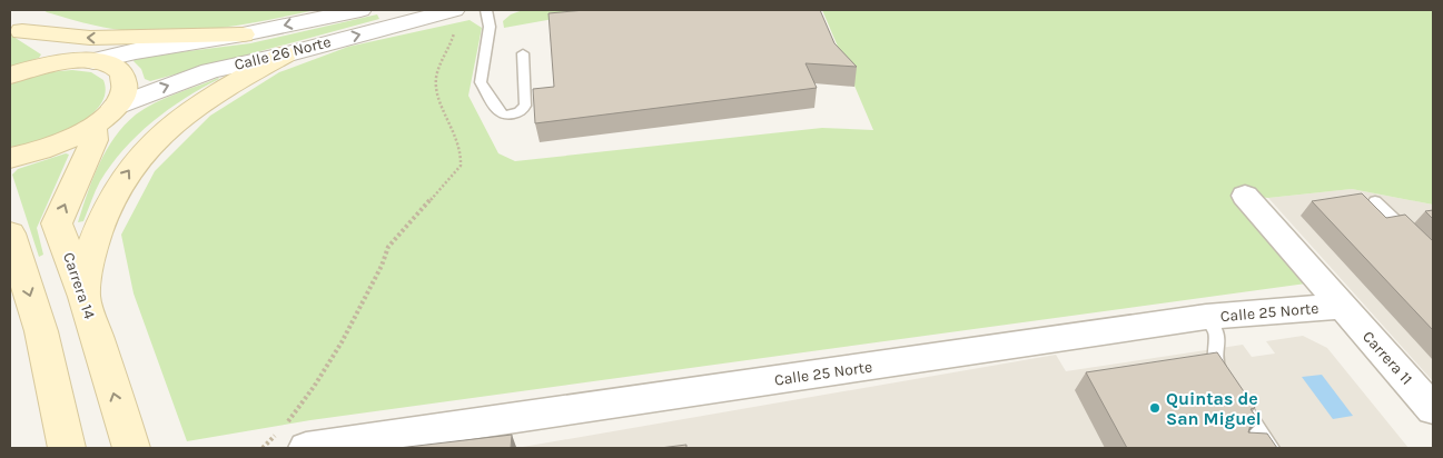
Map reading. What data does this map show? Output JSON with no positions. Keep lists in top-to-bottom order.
{
  "streets": {
    "main road": ["Carrera 14"],
    "street": ["Calle 26 Norte", "Calle 25 Norte", "Carrera 11"]
  },
  "crossings": [
    ["Calle 26 Norte", "Carrera 14"],
    ["Calle 25 Norte", "Carrera 11"]
  ],
  "places": ["Quintas de San Miguel"]
}
